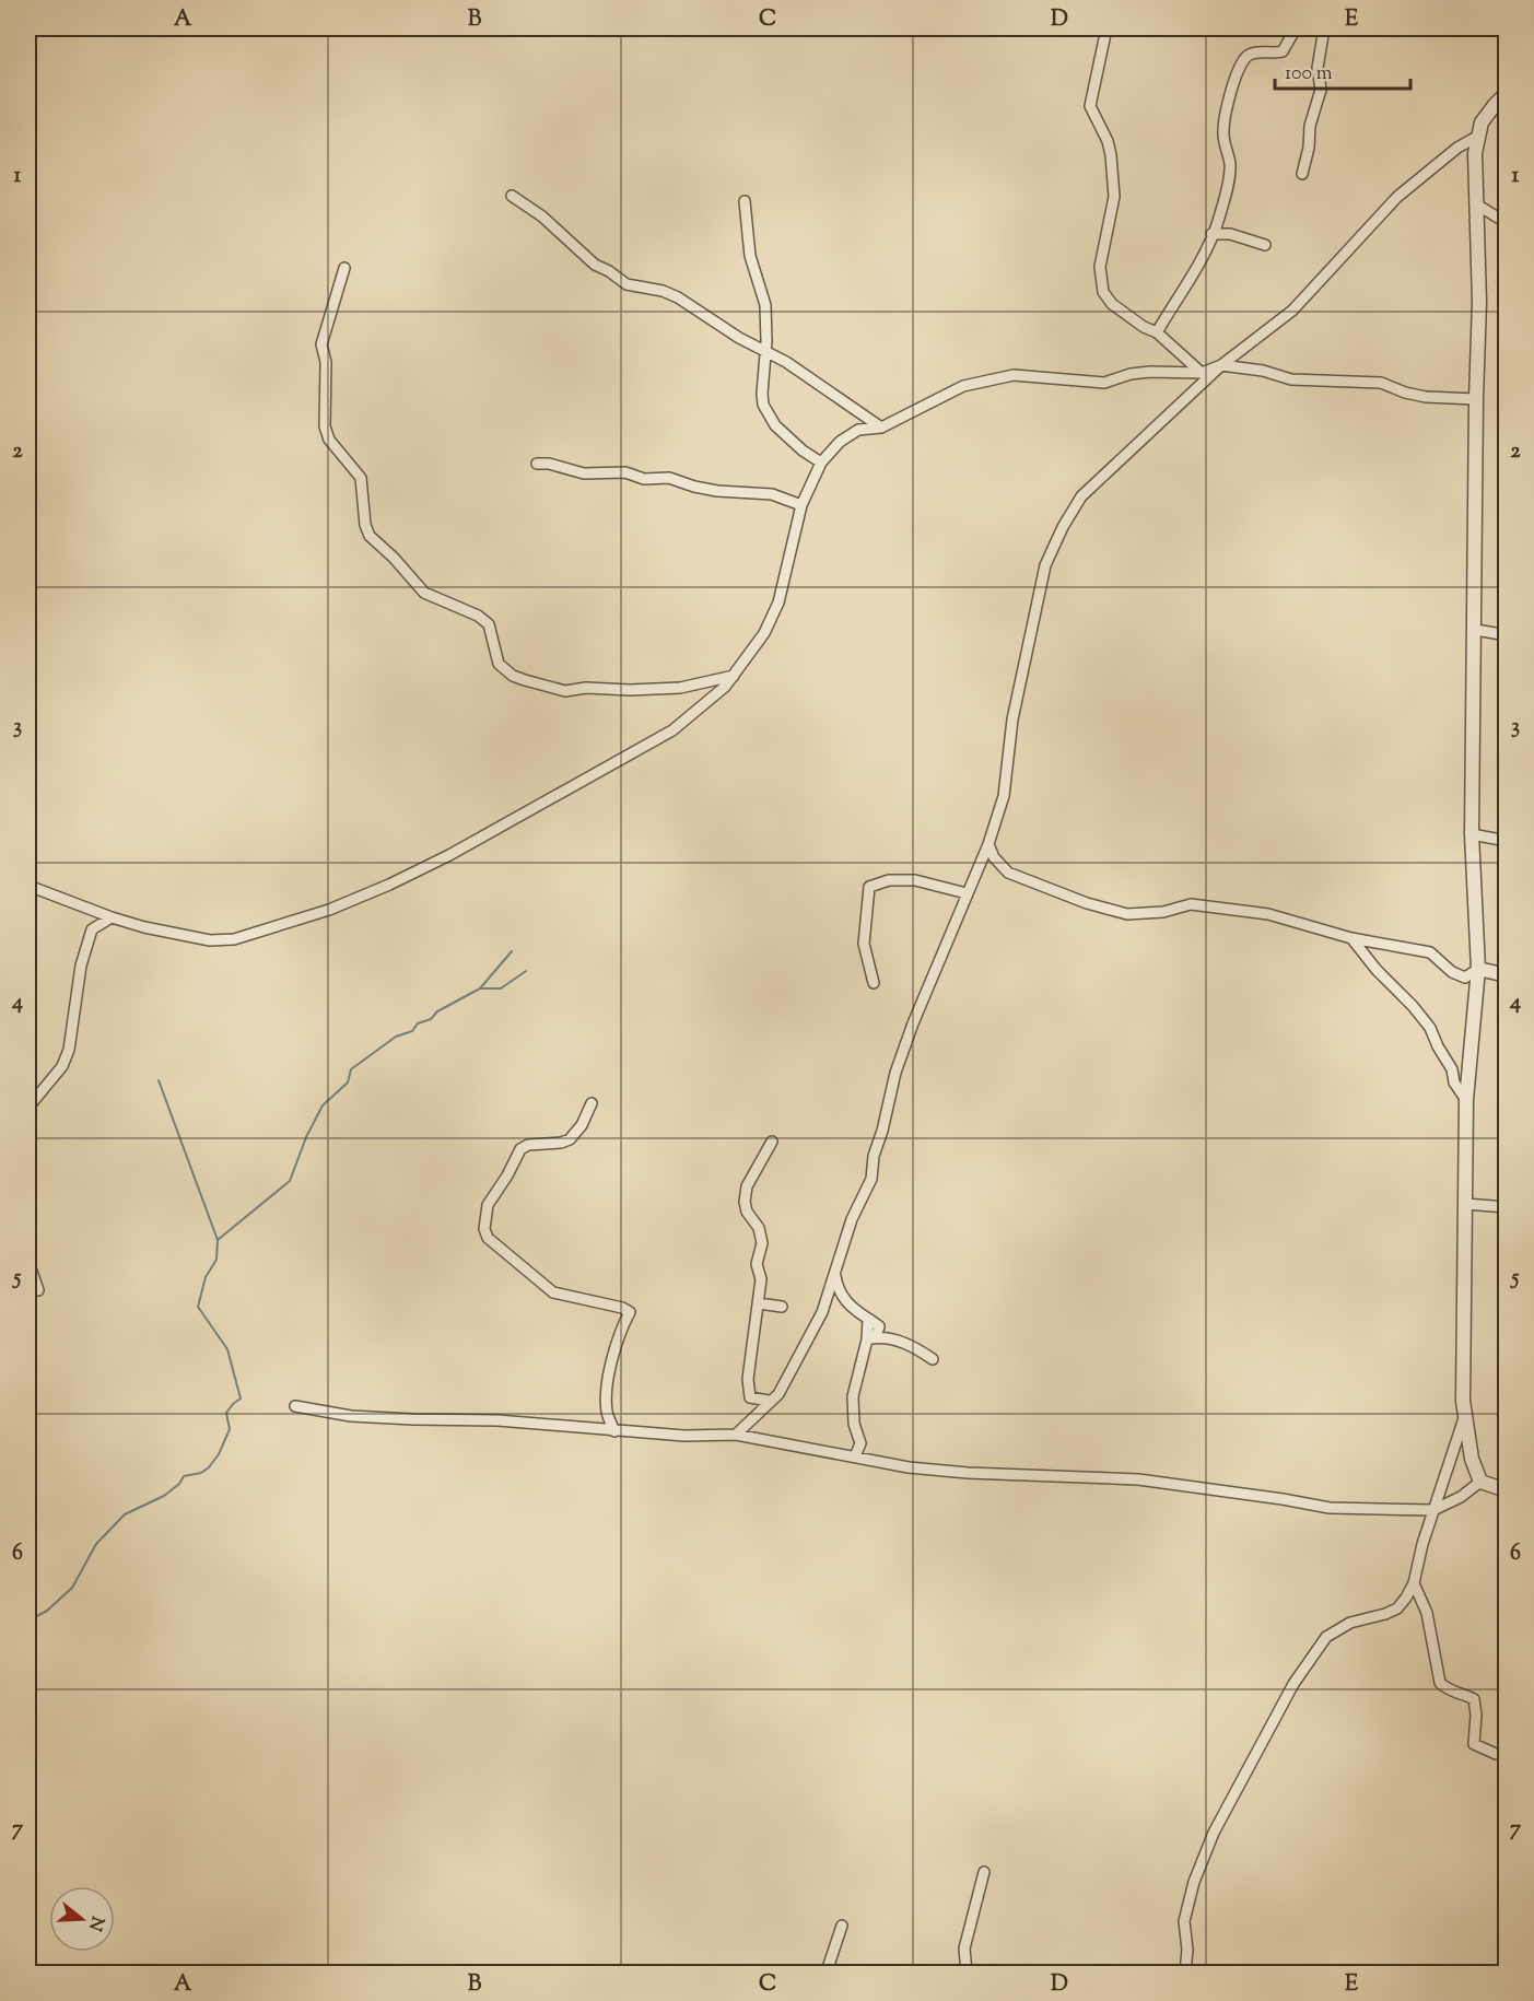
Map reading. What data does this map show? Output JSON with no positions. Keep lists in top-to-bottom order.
{
  "scale_bar": "100 m",
  "north": "right",
  "grid": {
    "columns": [
      "A",
      "B",
      "C",
      "D",
      "E"
    ],
    "rows": [
      "1",
      "2",
      "3",
      "4",
      "5",
      "6",
      "7"
    ]
  }
}
